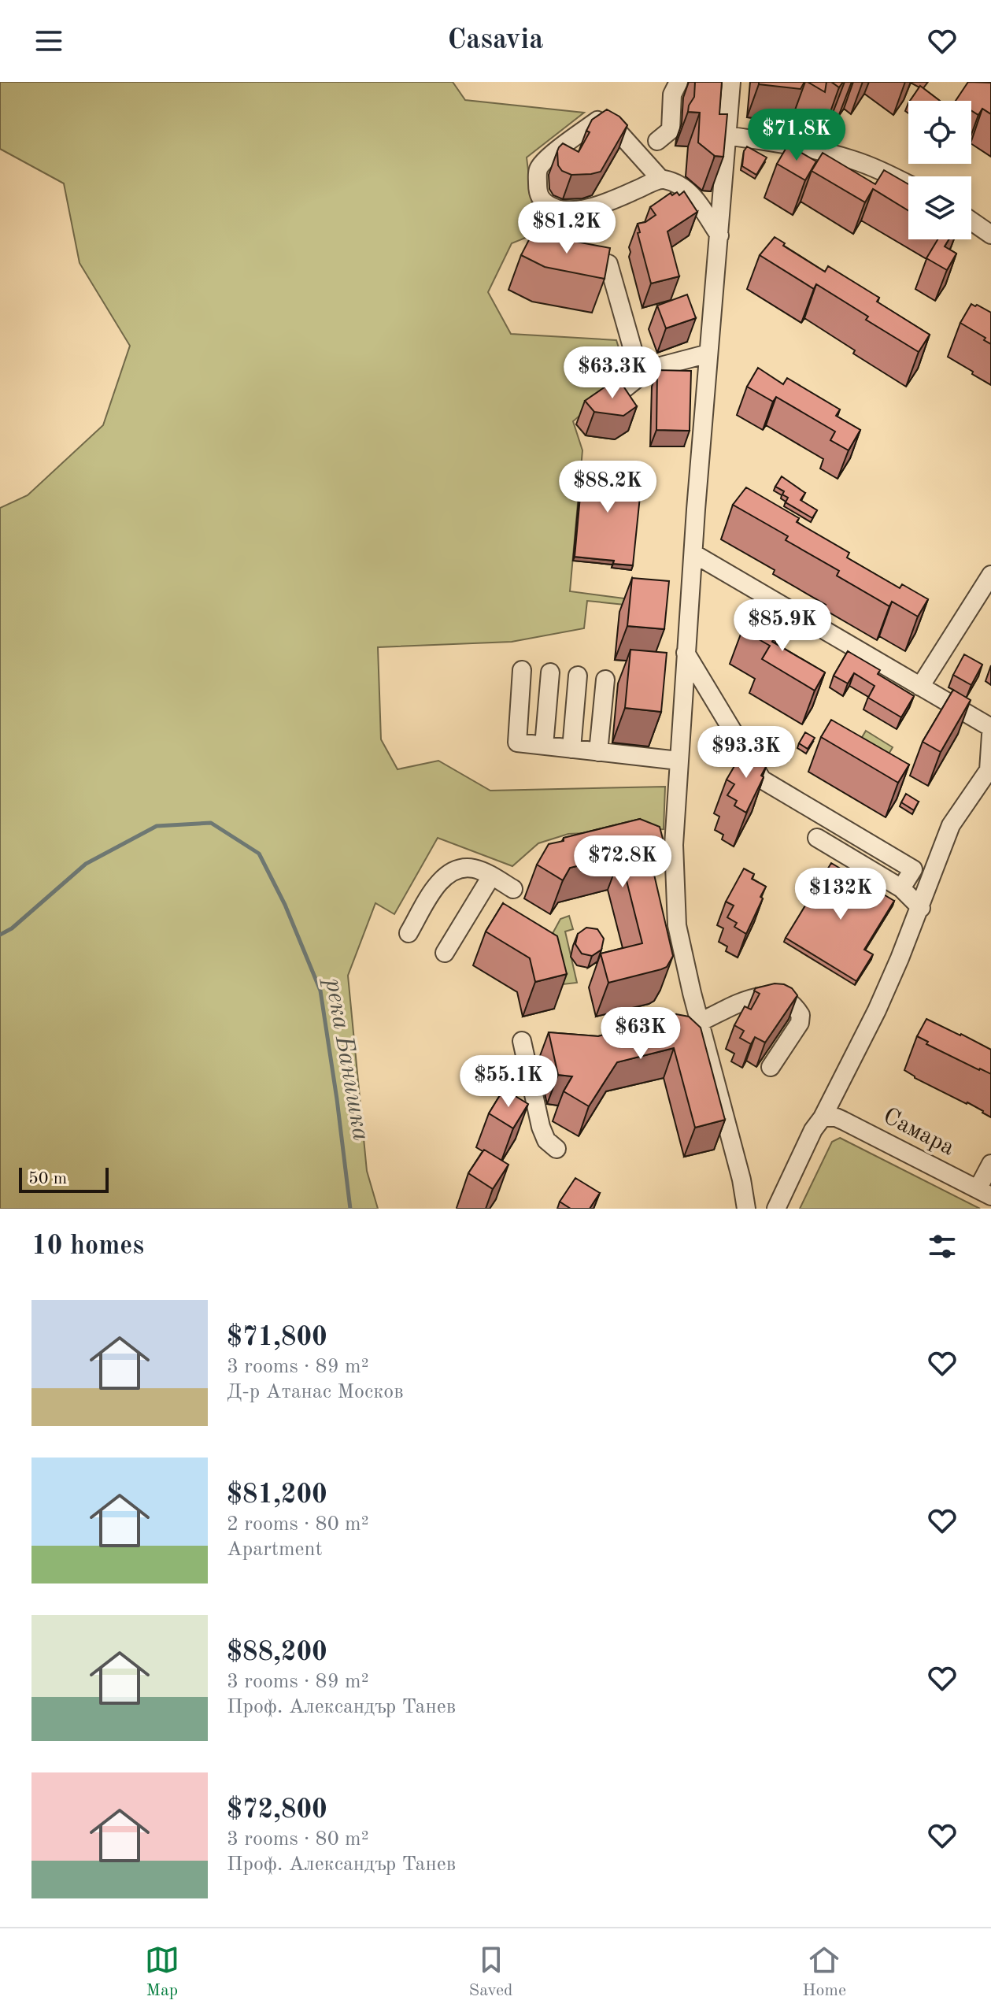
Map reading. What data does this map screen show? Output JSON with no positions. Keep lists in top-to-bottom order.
{
  "streets": {
    "street": ["Самара"]
  },
  "water": ["река Банишка"],
  "scale_bar": "50 m",
  "page": {
    "header": "Casavia",
    "price": [
      "$71.8K",
      "$81.2K",
      "$63.3K",
      "$88.2K",
      "$85.9K",
      "$93.3K",
      "$72.8K",
      "$132K",
      "$63K",
      "$55.1K"
    ],
    "scale": "50 m",
    "heading": "10 homes",
    "list": [
      {
        "name": "$71,800",
        "note": "3 rooms · 89 m² · Д-р Атанас Москов"
      },
      {
        "name": "$81,200",
        "note": "2 rooms · 80 m² · Apartment"
      },
      {
        "name": "$88,200",
        "note": "3 rooms · 89 m² · Проф. Александър Танев"
      },
      {
        "name": "$72,800",
        "note": "3 rooms · 80 m² · Проф. Александър Танев"
      }
    ],
    "tabs": ["Map", "Saved", "Home"]
  }
}
